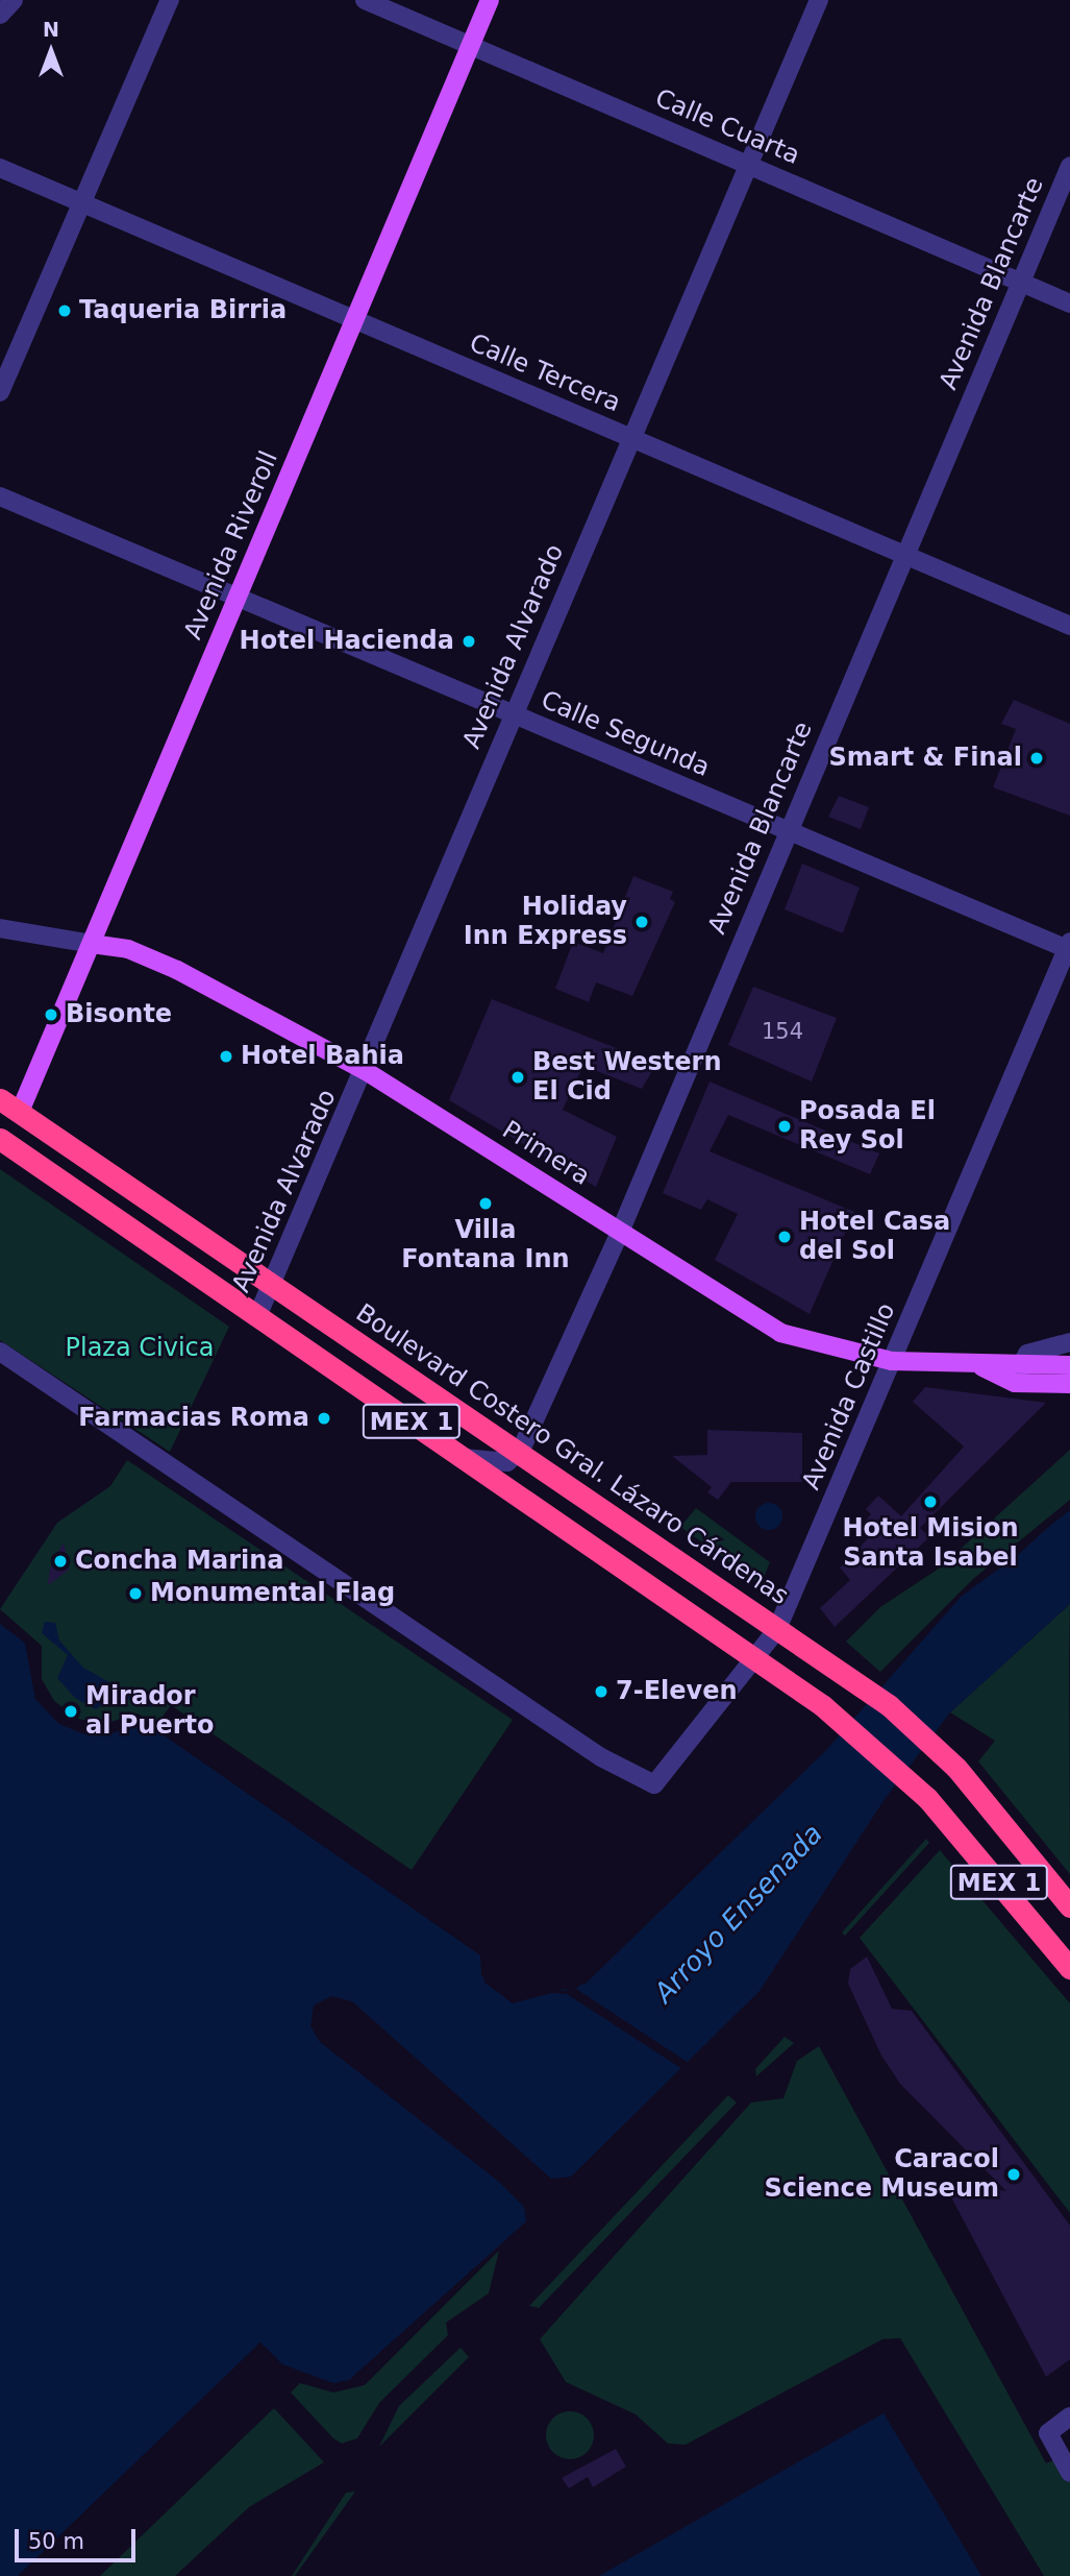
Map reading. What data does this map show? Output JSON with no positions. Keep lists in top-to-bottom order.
{
  "streets": {
    "highway": ["MEX 1", "Boulevard Costero Gral. Lázaro Cárdenas"],
    "main road": ["Avenida Riveroll", "Primera"],
    "street": [
      "Calle Cuarta",
      "Avenida Blancarte",
      "Calle Tercera",
      "Avenida Alvarado",
      "Calle Segunda",
      "Avenida Castillo"
    ]
  },
  "crossings": [
    ["Calle Cuarta", "Avenida Blancarte"],
    ["Calle Cuarta", "Avenida Riveroll"],
    ["Calle Cuarta", "Avenida Alvarado"],
    ["Avenida Blancarte", "Calle Tercera"],
    ["Avenida Blancarte", "Calle Segunda"],
    ["Avenida Blancarte", "Primera"],
    ["Avenida Blancarte", "Boulevard Costero Gral. Lázaro Cárdenas"],
    ["Calle Tercera", "Avenida Riveroll"],
    ["Calle Tercera", "Avenida Alvarado"],
    ["Avenida Riveroll", "Calle Segunda"],
    ["Avenida Riveroll", "Primera"],
    ["Avenida Riveroll", "Boulevard Costero Gral. Lázaro Cárdenas"],
    ["Avenida Alvarado", "Calle Segunda"],
    ["Avenida Alvarado", "Primera"],
    ["Avenida Alvarado", "MEX 1"],
    ["Avenida Alvarado", "Boulevard Costero Gral. Lázaro Cárdenas"],
    ["Calle Segunda", "Avenida Castillo"],
    ["Primera", "Avenida Castillo"],
    ["Avenida Castillo", "MEX 1"],
    ["Avenida Castillo", "Boulevard Costero Gral. Lázaro Cárdenas"]
  ],
  "water": ["Arroyo Ensenada"],
  "parks": ["Plaza Civica"],
  "places": [
    "Taqueria Birria",
    "Hotel Hacienda",
    "Smart & Final",
    "Holiday Inn Express",
    "Bisonte",
    "Hotel Bahia",
    "Best Western El Cid",
    "Posada El Rey Sol",
    "Villa Fontana Inn",
    "Hotel Casa del Sol",
    "Farmacias Roma",
    "Hotel Mision Santa Isabel",
    "Concha Marina",
    "Monumental Flag",
    "7-Eleven",
    "Mirador al Puerto",
    "Caracol Science Museum"
  ],
  "house_numbers": ["154"],
  "scale_bar": "50 m",
  "north": "top"
}
